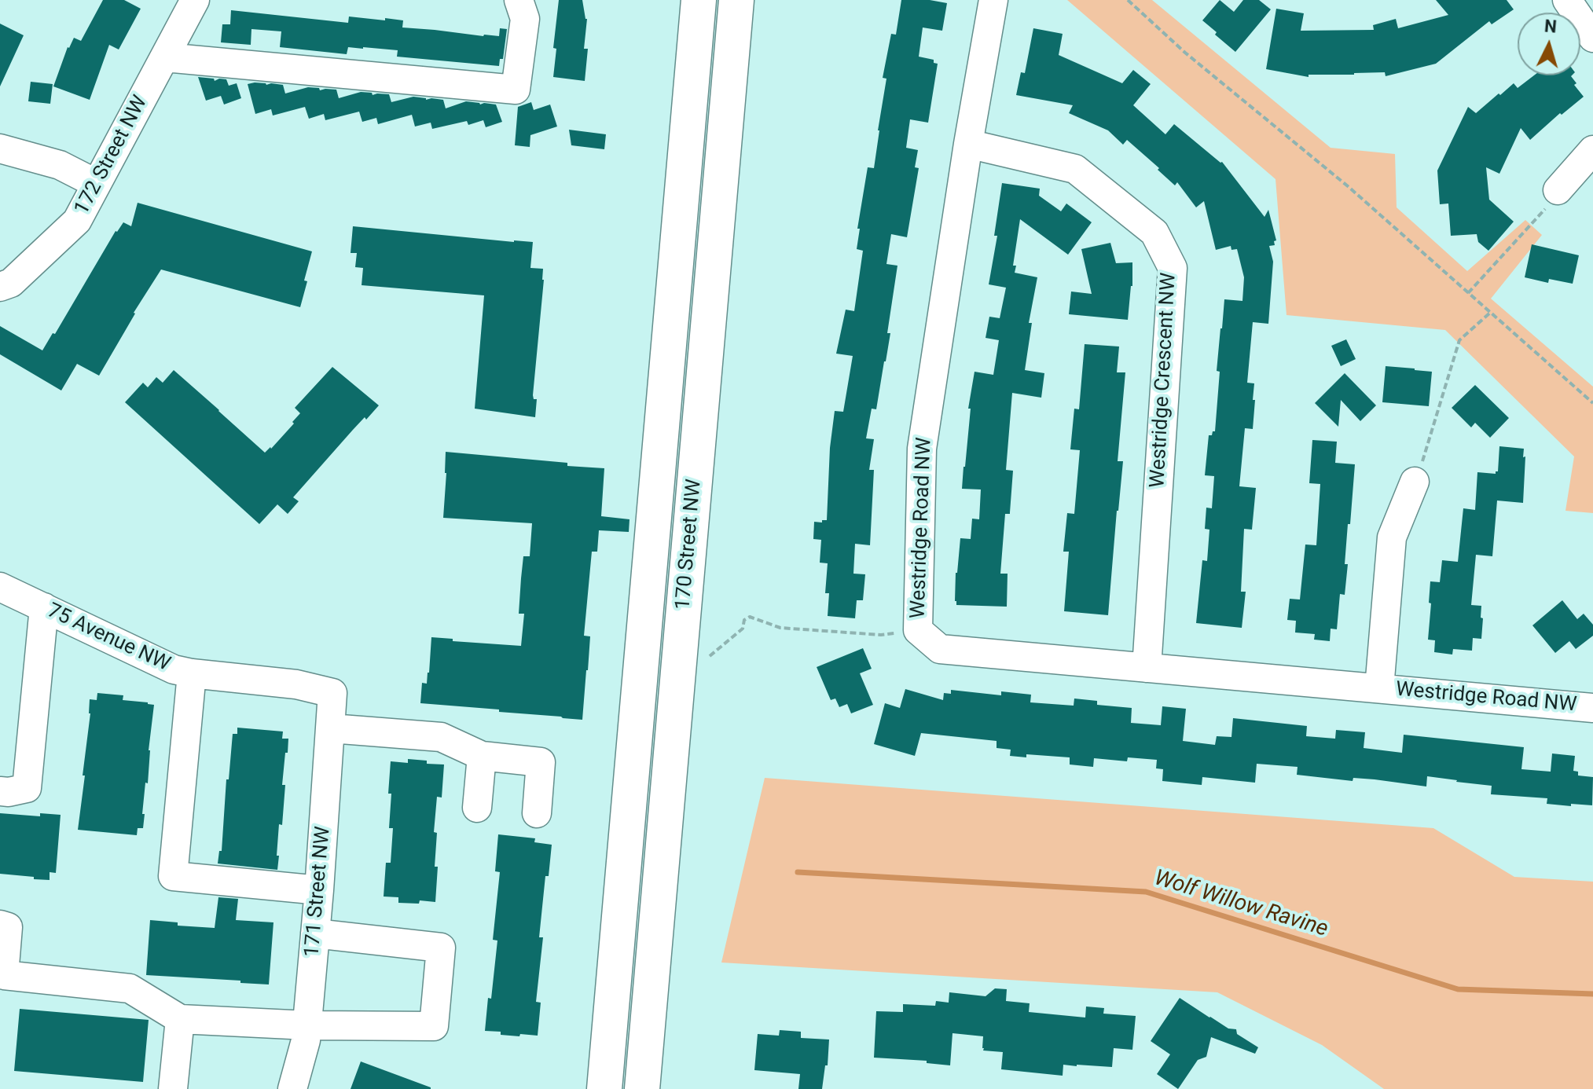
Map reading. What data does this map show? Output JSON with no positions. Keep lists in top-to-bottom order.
{
  "streets": {
    "main road": ["170 Street NW"],
    "street": [
      "172 Street NW",
      "Westridge Crescent NW",
      "Westridge Road NW",
      "75 Avenue NW",
      "171 Street NW"
    ]
  },
  "crossings": [
    ["Westridge Crescent NW", "Westridge Road NW"],
    ["75 Avenue NW", "171 Street NW"]
  ],
  "water": ["Wolf Willow Ravine"],
  "north": "top"
}
